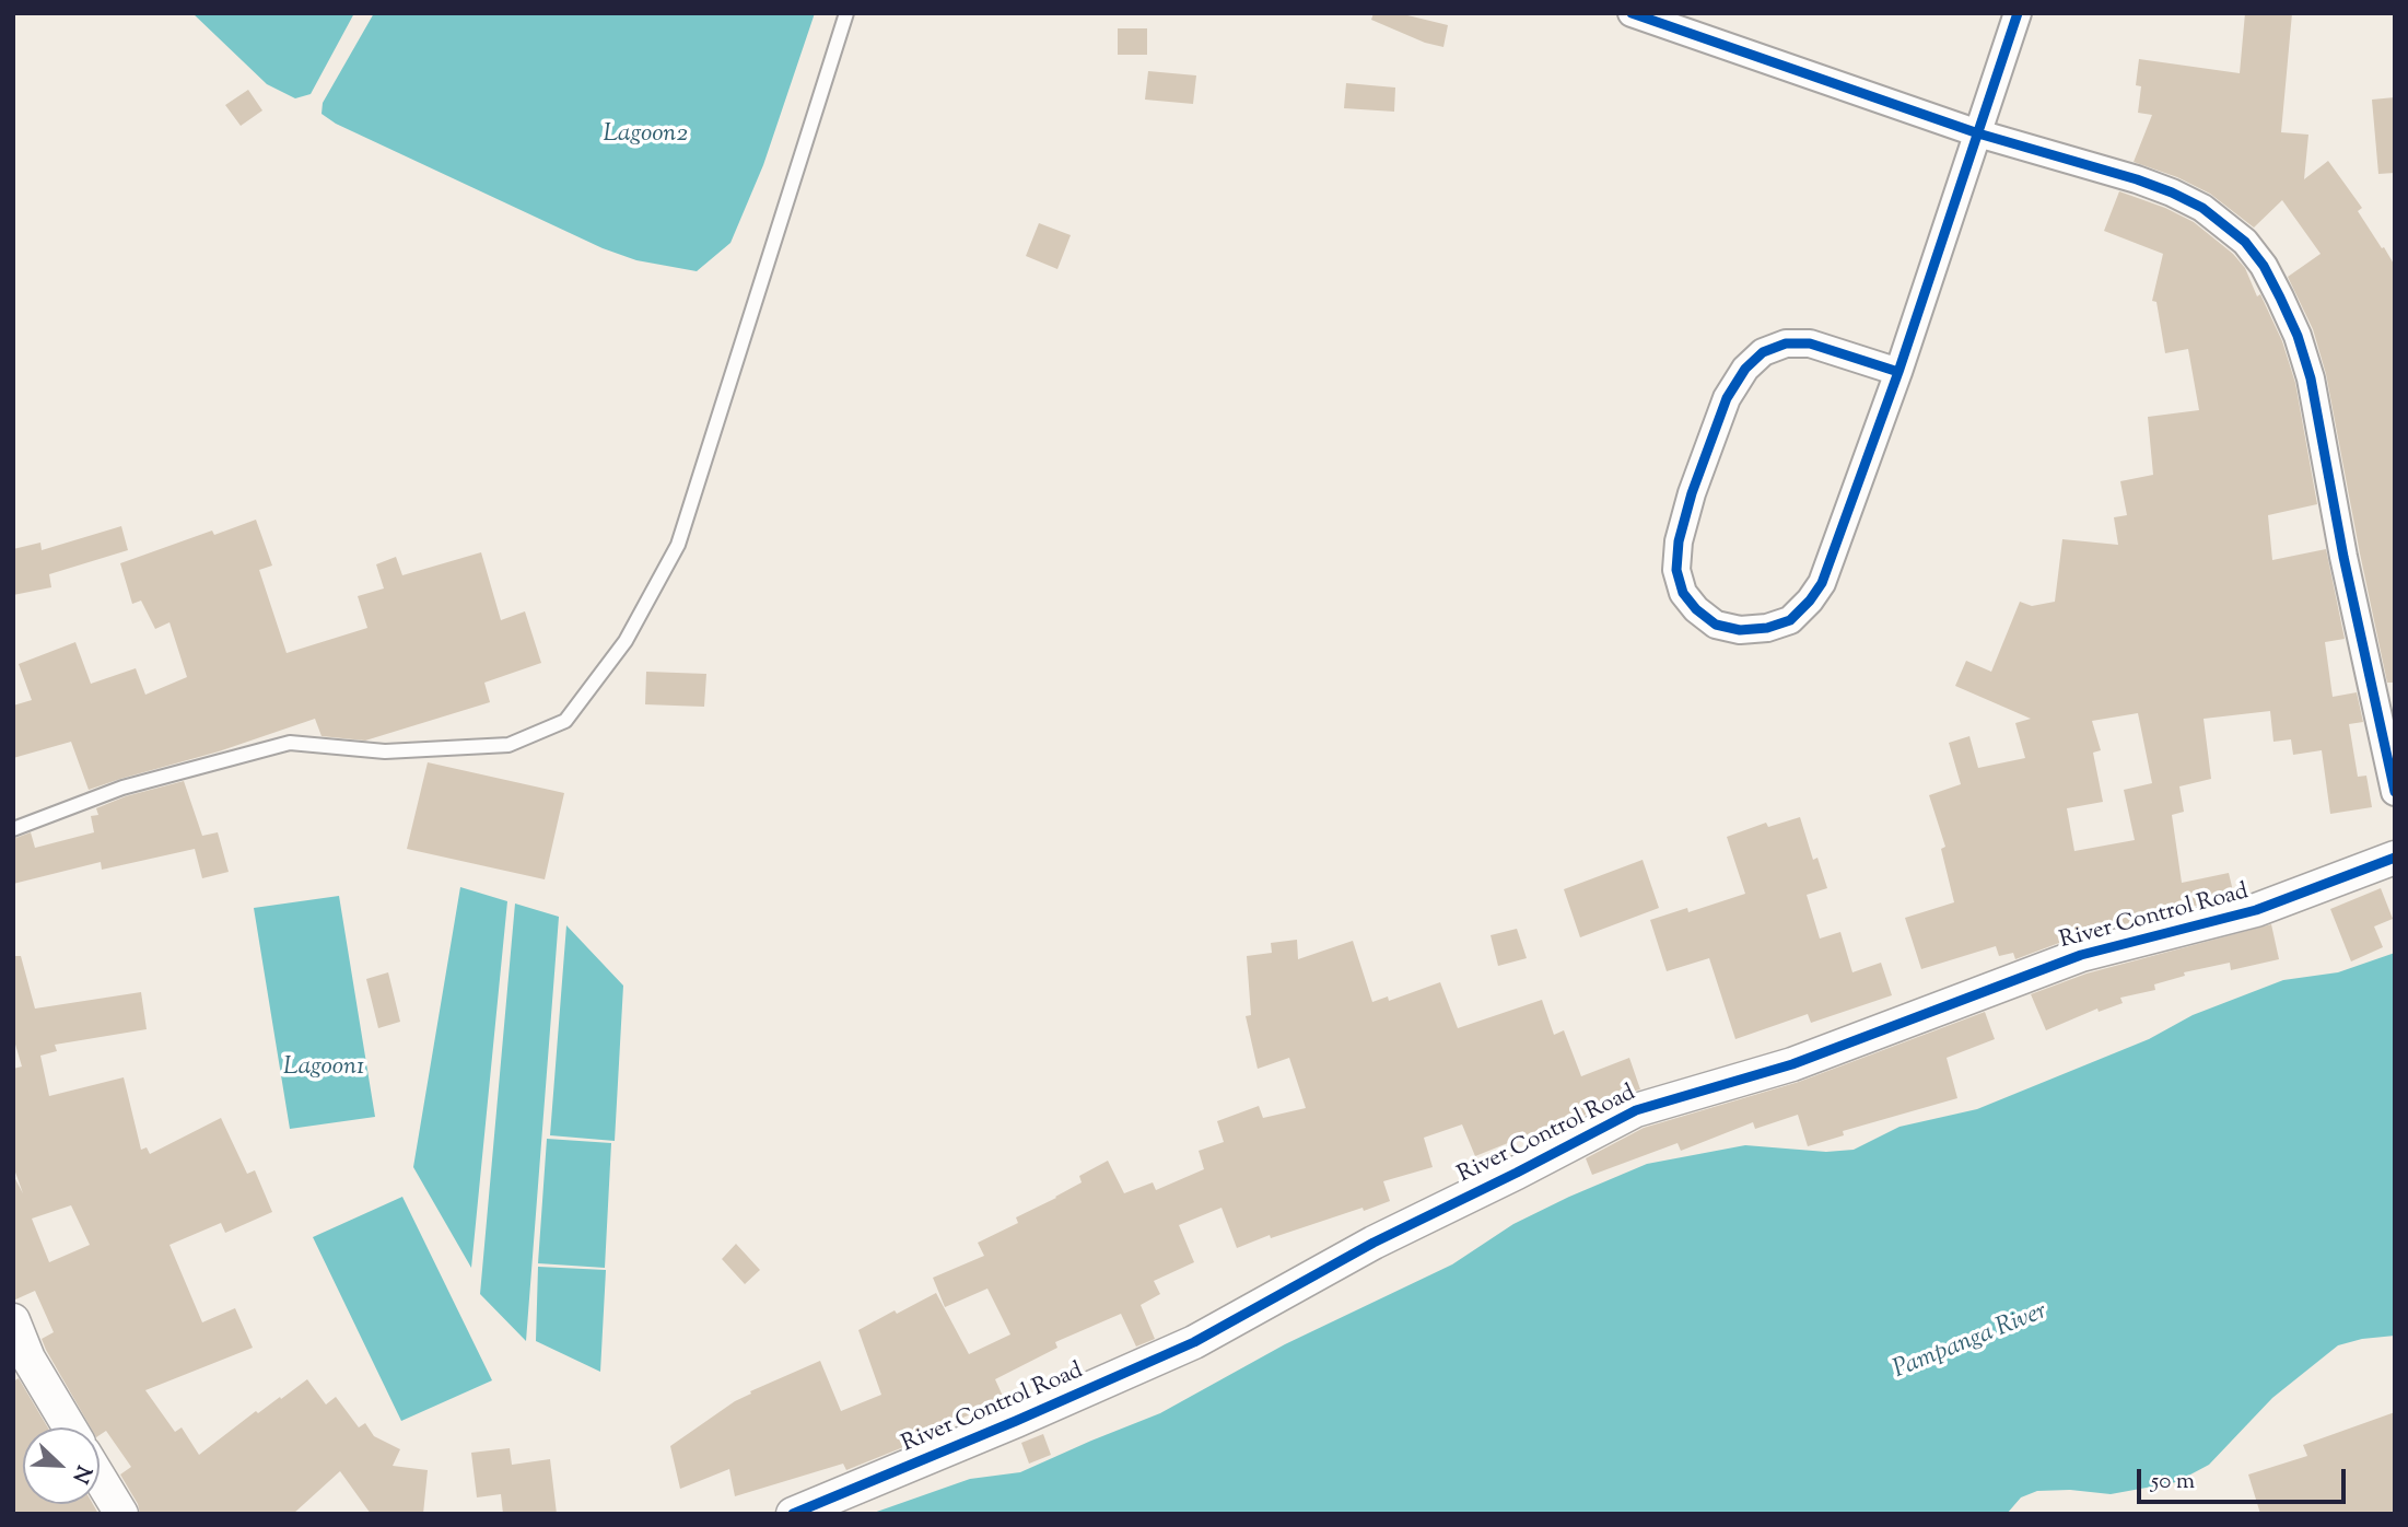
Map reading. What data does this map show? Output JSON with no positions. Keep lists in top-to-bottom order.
{
  "streets": {
    "street": ["River Control Road"]
  },
  "water": ["Lagoon2", "Lagoon1", "Pampanga River"],
  "scale_bar": "50 m",
  "north": "bottom right"
}
